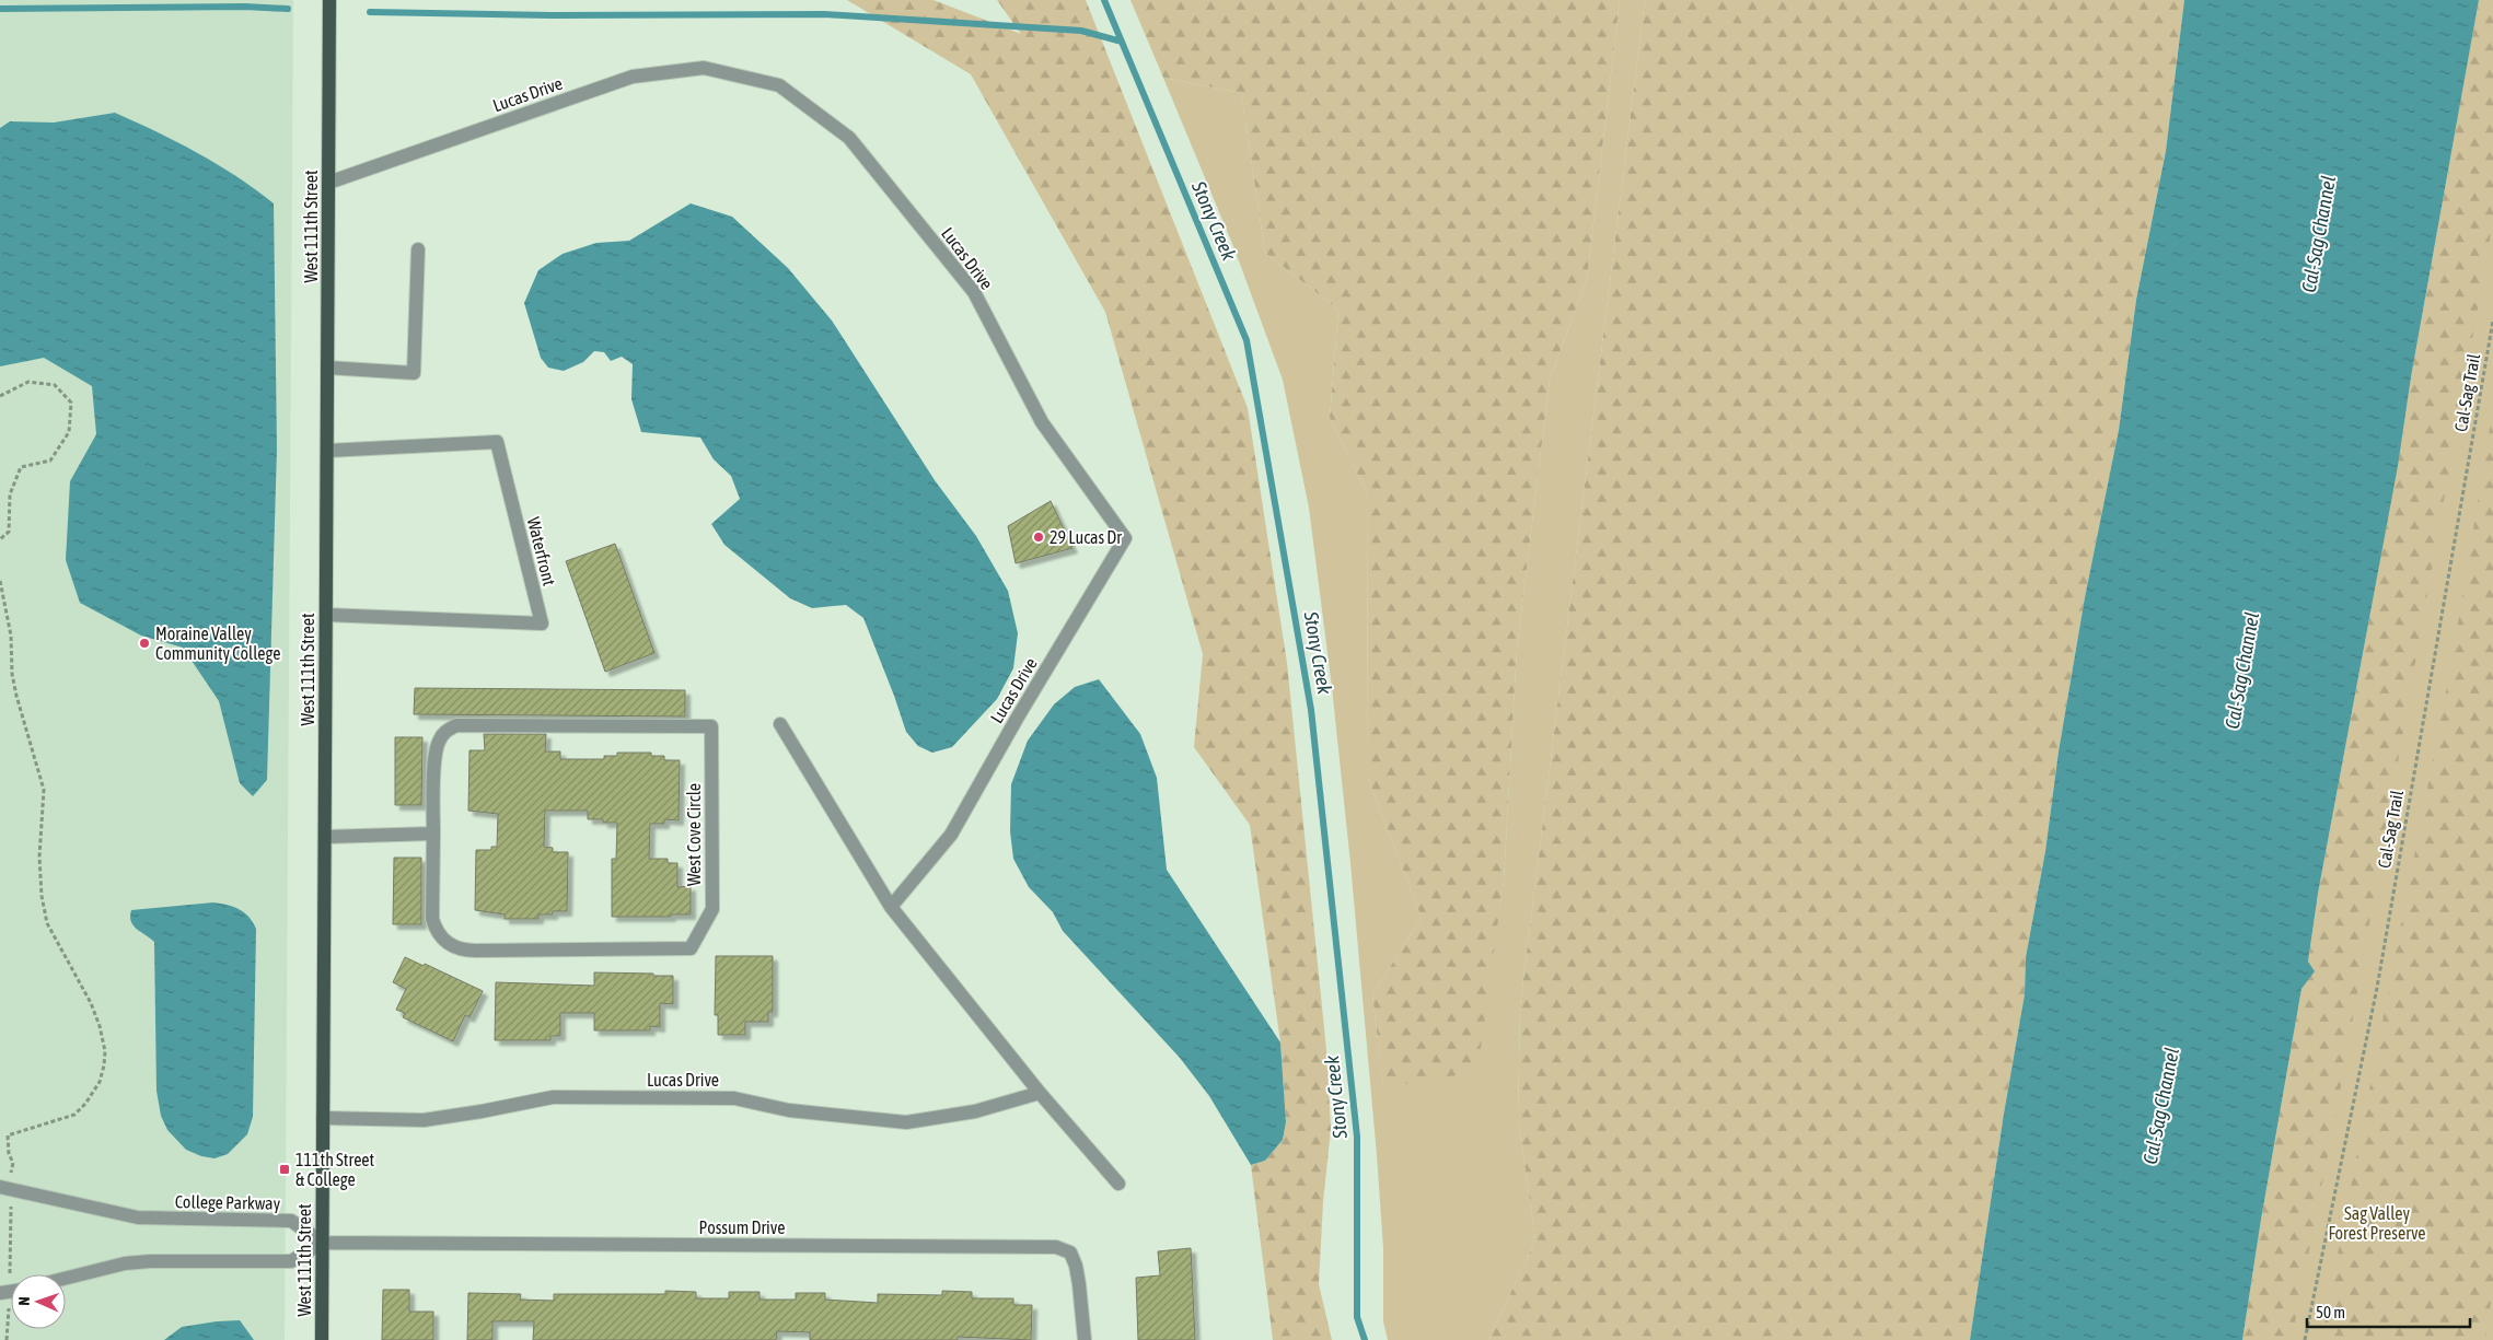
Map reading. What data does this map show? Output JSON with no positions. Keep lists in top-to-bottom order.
{
  "streets": {
    "main road": ["West 111th Street"],
    "street": [
      "Lucas Drive",
      "Waterfront",
      "West Cove Circle",
      "College Parkway",
      "Possum Drive"
    ],
    "path": ["Cal-Sag Trail"]
  },
  "crossings": [
    ["Lucas Drive", "West 111th Street"],
    ["West 111th Street", "Waterfront"],
    ["West 111th Street", "College Parkway"],
    ["West 111th Street", "Possum Drive"],
    ["College Parkway", "Possum Drive"]
  ],
  "water": ["Stony Creek", "Cal-Sag Channel"],
  "parks": ["Sag Valley Forest Preserve"],
  "places": {
    "other": ["29 Lucas Dr", "Moraine Valley Community College"],
    "transit": ["111th Street & College"]
  },
  "scale_bar": "50 m",
  "north": "left"
}
